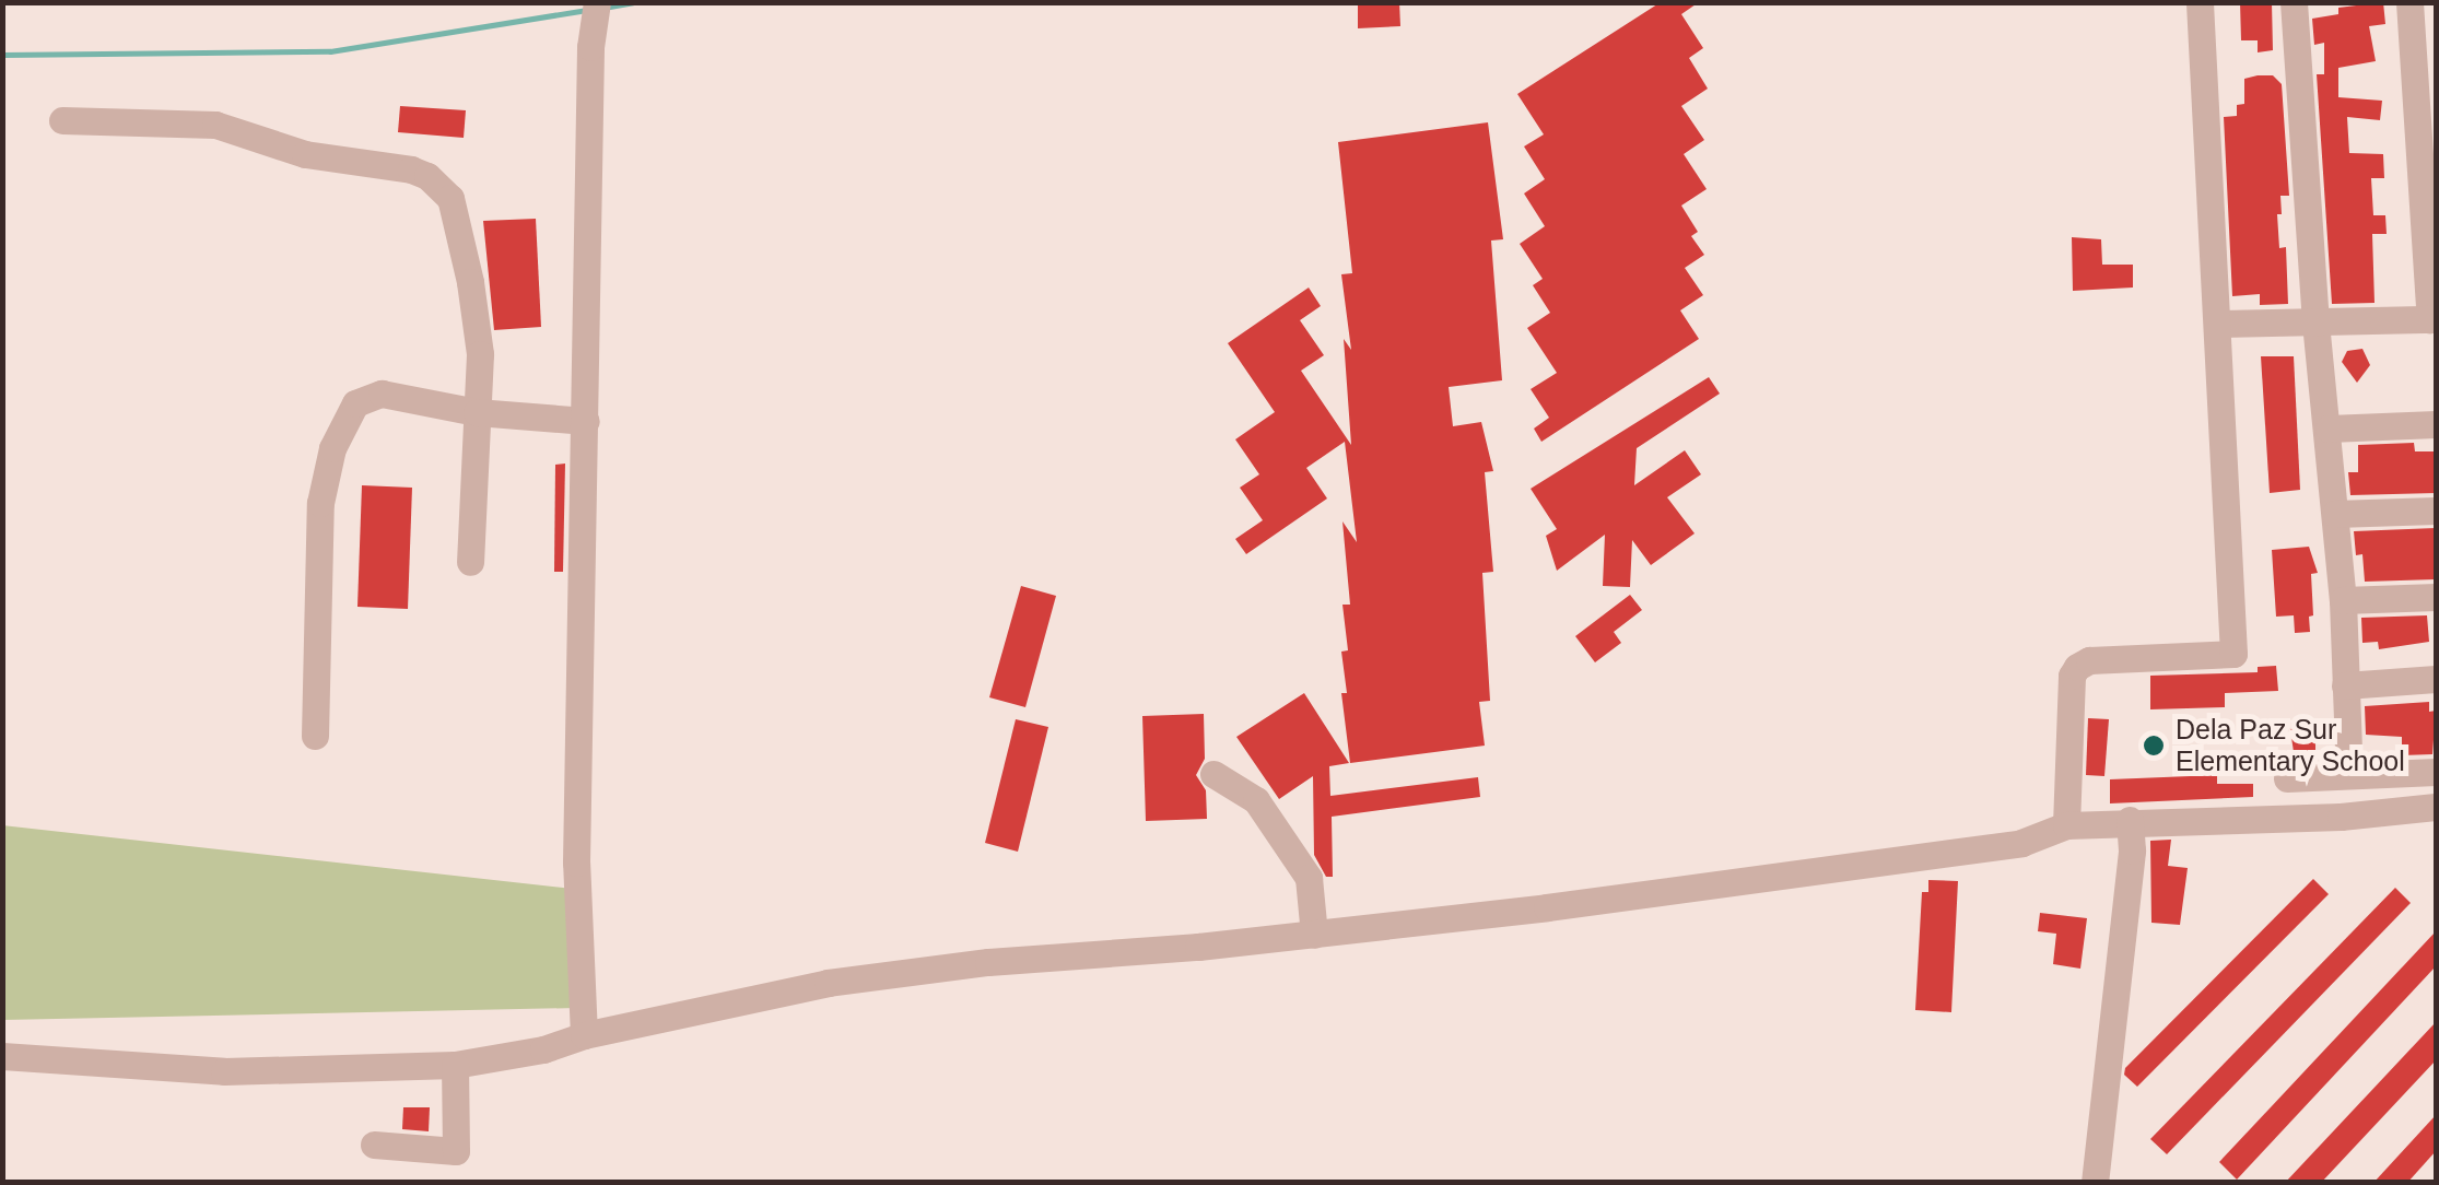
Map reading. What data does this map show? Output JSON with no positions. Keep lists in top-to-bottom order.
{
  "places": ["Dela Paz Sur Elementary School"]
}
